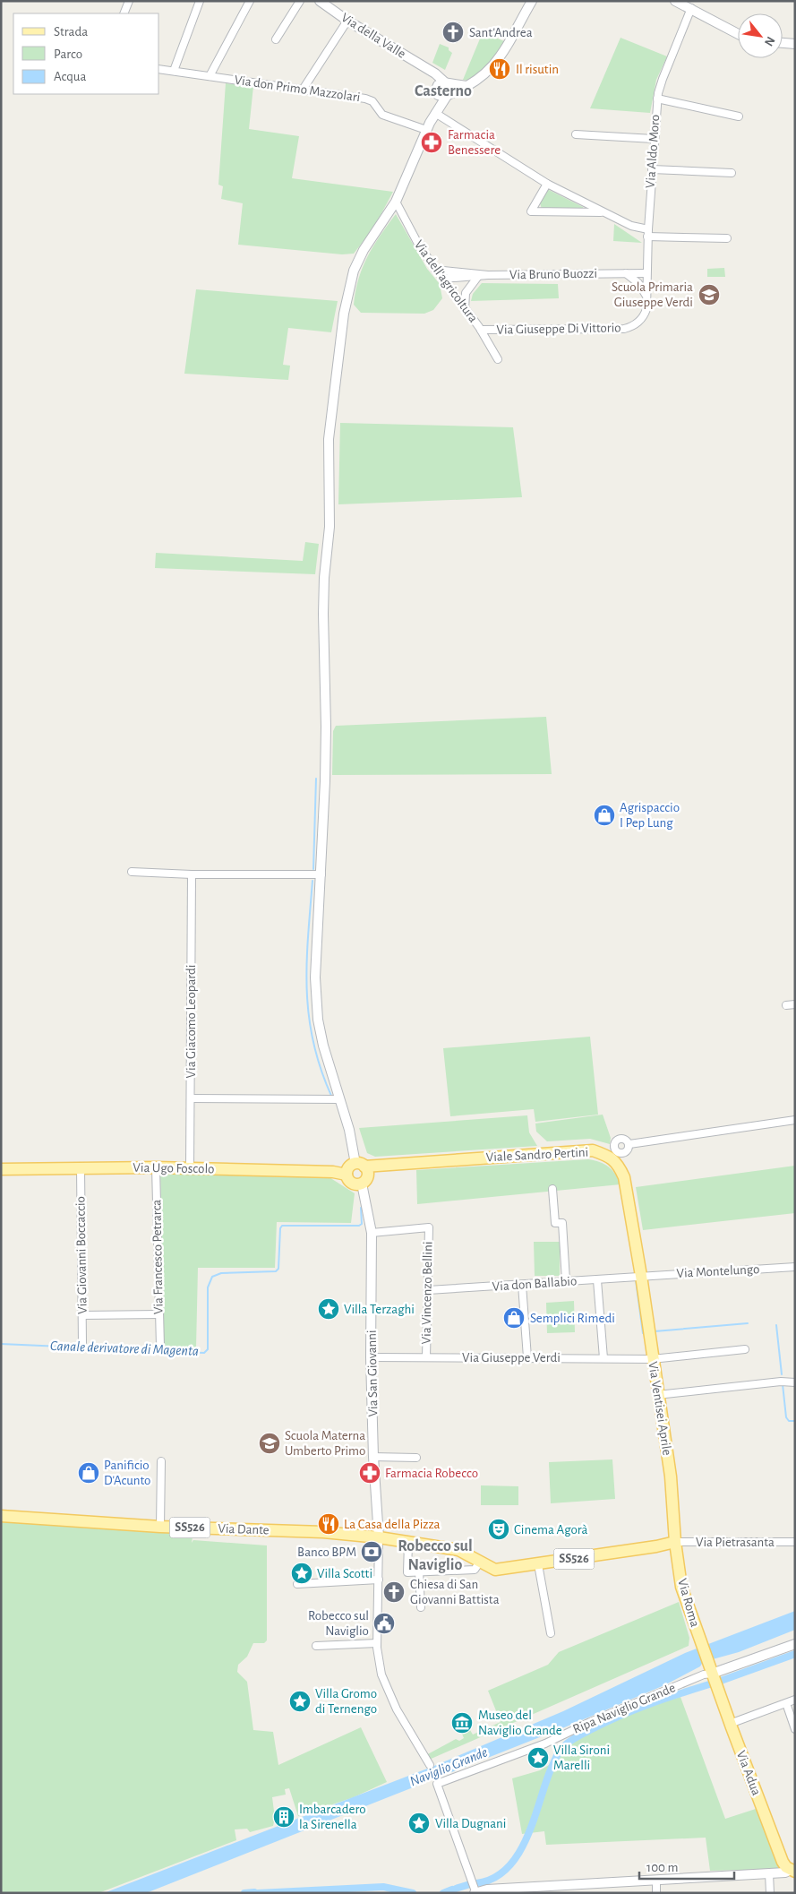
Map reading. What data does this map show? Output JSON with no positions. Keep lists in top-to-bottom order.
{
  "streets": {
    "main road": [
      "Viale Sandro Pertini",
      "Via Ugo Foscolo",
      "Via Ventisei Aprile",
      "SS526",
      "Via Dante",
      "Via Roma",
      "Via Adua"
    ],
    "street": [
      "Via della Valle",
      "Via don Primo Mazzolari",
      "Via Aldo Moro",
      "Via Bruno Buozzi",
      "Via dell'agricoltura",
      "Via Giuseppe Di Vittorio",
      "Via Giacomo Leopardi",
      "Via Giovanni Boccaccio",
      "Via Francesco Petrarca",
      "Via Montelungo",
      "Via don Ballabio",
      "Via Vincenzo Bellini",
      "Via Giuseppe Verdi",
      "Via San Giovanni",
      "Via Pietrasanta",
      "Ripa Naviglio Grande"
    ]
  },
  "crossings": [
    ["Via Aldo Moro", "Via Bruno Buozzi"],
    ["Via Aldo Moro", "Via Giuseppe Di Vittorio"],
    ["Via Bruno Buozzi", "Via dell'agricoltura"],
    ["Via dell'agricoltura", "Via Giuseppe Di Vittorio"],
    ["Via Giacomo Leopardi", "Via Ugo Foscolo"],
    ["Viale Sandro Pertini", "Via Ugo Foscolo"],
    ["Viale Sandro Pertini", "Via San Giovanni"],
    ["Via Ugo Foscolo", "Via Giovanni Boccaccio"],
    ["Via Ugo Foscolo", "Via Francesco Petrarca"],
    ["Via Ugo Foscolo", "Via San Giovanni"],
    ["Via Montelungo", "Via don Ballabio"],
    ["Via Montelungo", "Via Ventisei Aprile"],
    ["Via don Ballabio", "Via Vincenzo Bellini"],
    ["Via don Ballabio", "Via Ventisei Aprile"],
    ["Via Vincenzo Bellini", "Via Giuseppe Verdi"],
    ["Via Vincenzo Bellini", "Via San Giovanni"],
    ["Via Giuseppe Verdi", "Via San Giovanni"],
    ["Via Giuseppe Verdi", "Via Ventisei Aprile"],
    ["Via San Giovanni", "SS526"],
    ["Via San Giovanni", "Via Dante"],
    ["Via Ventisei Aprile", "Via Pietrasanta"],
    ["Via Ventisei Aprile", "Via Roma"],
    ["SS526", "Via Dante"],
    ["SS526", "Via Roma"],
    ["Via Pietrasanta", "Via Roma"],
    ["Via Roma", "Ripa Naviglio Grande"],
    ["Via Roma", "Via Adua"],
    ["Ripa Naviglio Grande", "Via Adua"]
  ],
  "districts": ["Casterno", "Robecco sul Naviglio"],
  "water": ["Canale derivatore di Magenta", "Naviglio Grande"],
  "places": {
    "church": ["Sant'Andrea", "Chiesa di San Giovanni Battista"],
    "restaurant": ["Il risutin", "La Casa della Pizza"],
    "pharmacy": ["Farmacia Benessere", "Farmacia Robecco"],
    "school or university": ["Scuola Primaria Giuseppe Verdi", "Scuola Materna Umberto Primo"],
    "shop": ["Agrispaccio I Pep Lung", "Semplici Rimedi", "Panificio D'Acunto"],
    "place": [
      "Villa Terzaghi",
      "Villa Scotti",
      "Villa Gromo di Ternengo",
      "Villa Sironi Marelli",
      "Villa Dugnani"
    ],
    "theatre": ["Cinema Agorà"],
    "bank": ["Banco BPM"],
    "public building": ["Robecco sul Naviglio"],
    "museum": ["Museo del Naviglio Grande"],
    "building": ["Imbarcadero la Sirenella"]
  },
  "legend": ["Strada", "Parco", "Acqua"],
  "scale_bar": "100 m",
  "north": "bottom right"
}
